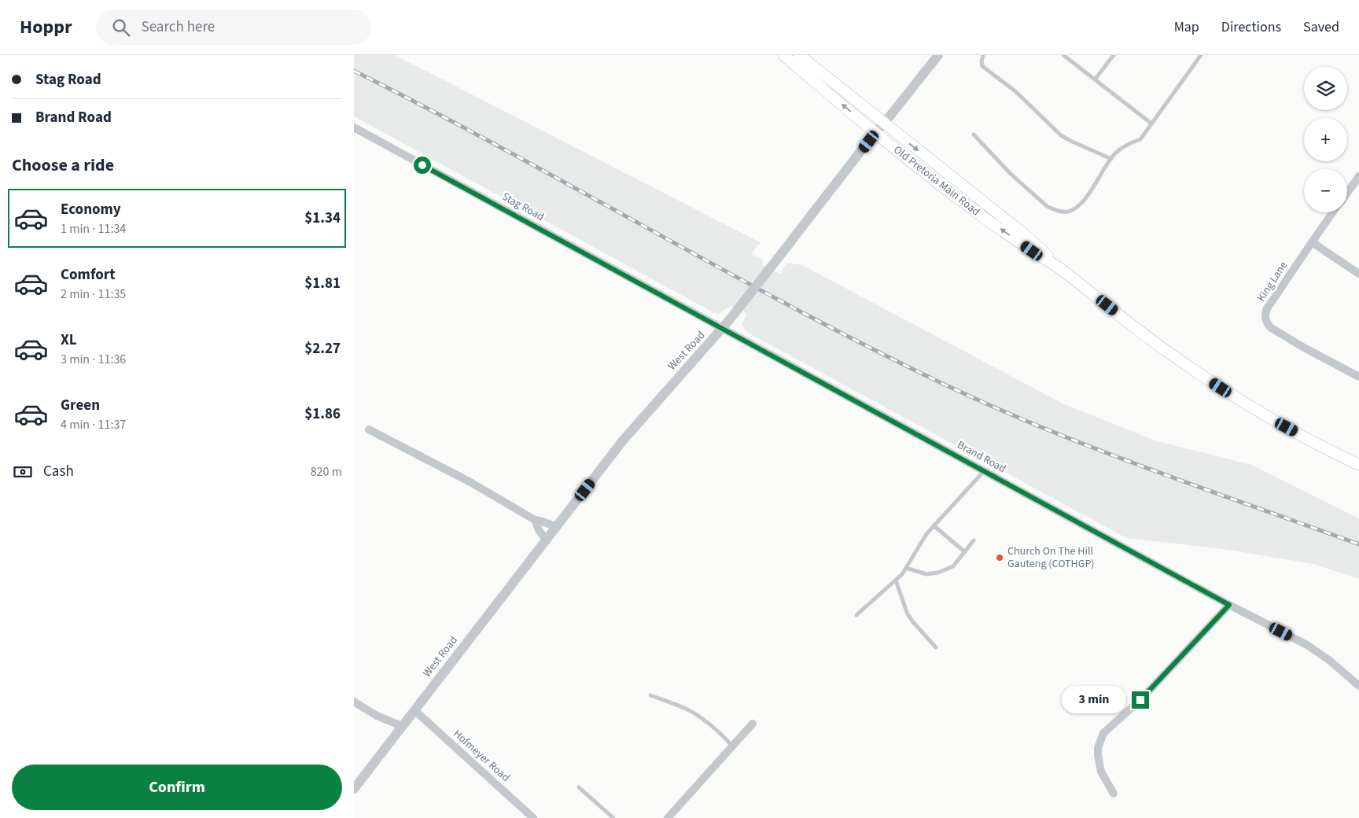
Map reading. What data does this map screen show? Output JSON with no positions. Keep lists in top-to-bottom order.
{
  "streets": {
    "main road": ["Old Pretoria Main Road"],
    "street": [
      "Stag Road",
      "King Lane",
      "West Road",
      "Brand Road",
      "Hofmeyer Road"
    ]
  },
  "crossings": [
    ["Old Pretoria Main Road", "West Road"],
    ["Stag Road", "West Road"],
    ["Stag Road", "Brand Road"],
    ["West Road", "Brand Road"],
    ["West Road", "Hofmeyer Road"]
  ],
  "places": ["Church On The Hill Gauteng (COTHGP)"],
  "page": {
    "header": "Hoppr",
    "search": "Search here",
    "nav": ["Map", "Directions", "Saved"],
    "banner": ["Stag Road", "Brand Road"],
    "map_buttons": ["+", "−"],
    "heading": "Choose a ride",
    "list": [
      {
        "name": "Economy",
        "note": "1 min · 11:34",
        "value": "$1.34"
      },
      {
        "name": "Comfort",
        "note": "2 min · 11:35",
        "value": "$1.81"
      },
      {
        "name": "XL",
        "note": "3 min · 11:36",
        "value": "$2.27"
      },
      {
        "name": "Green",
        "note": "4 min · 11:37",
        "value": "$1.86"
      }
    ],
    "pay": ["Cash", "820 m"],
    "bubble": "3 min",
    "buttons": "Confirm"
  }
}
